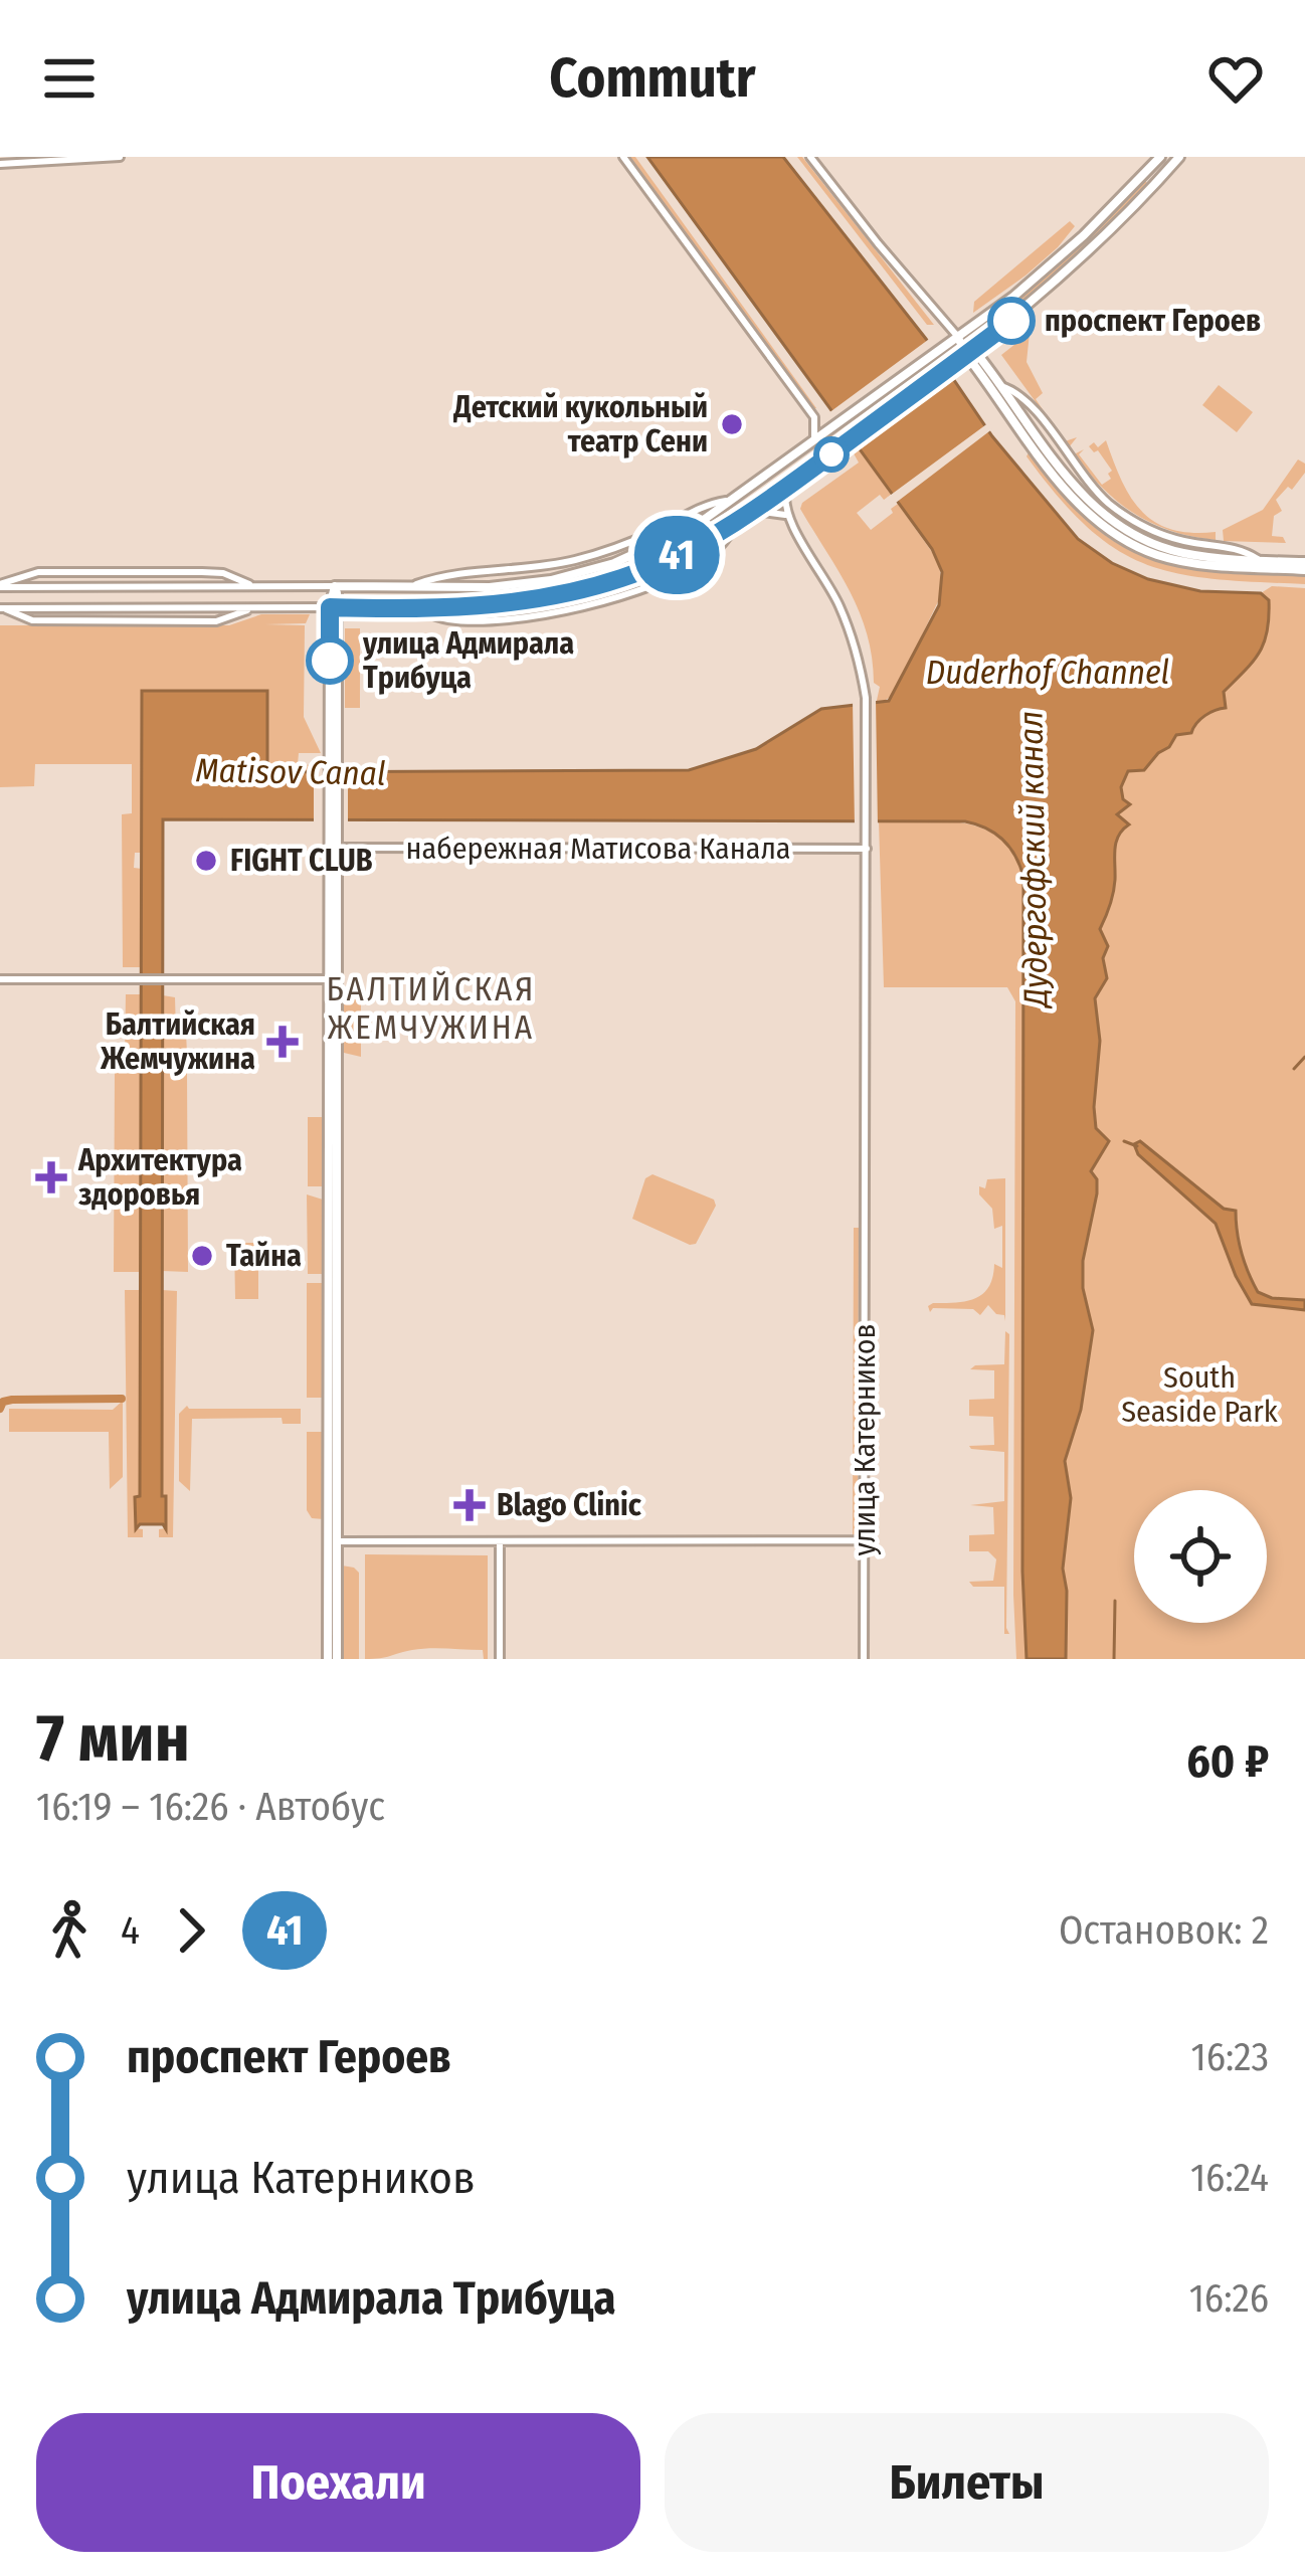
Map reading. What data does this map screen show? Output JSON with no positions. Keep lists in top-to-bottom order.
{
  "streets": {
    "street": ["набережная Матисова Канала", "улица Катерников"]
  },
  "crossings": [
    ["набережная Матисова Канала", "улица Катерников"]
  ],
  "districts": ["БАЛТИЙСКАЯ ЖЕМЧУЖИНА"],
  "water": ["Duderhof Channel", "Matisov Canal", "Дудергофский канал"],
  "parks": ["South Seaside Park"],
  "places": {
    "other": [
      "проспект Героев",
      "Детский кукольный театр Сени",
      "улица Адмирала Трибуца",
      "FIGHT CLUB",
      "Тайна"
    ],
    "health": ["Балтийская Жемчужина", "Архитектура здоровья", "Blago Clinic"]
  },
  "lines": ["bus line 41"],
  "page": {
    "header": "Commutr",
    "on_map": "41",
    "heading": ["7 мин", "16:19 – 16:26 · Автобус", "60 ₽"],
    "legs": ["4", "41", "Остановок: 2"],
    "list": [
      {
        "name": "проспект Героев",
        "value": "16:23"
      },
      {
        "name": "улица Катерников",
        "value": "16:24"
      },
      {
        "name": "улица Адмирала Трибуца",
        "value": "16:26"
      }
    ],
    "buttons": ["Поехали", "Билеты"]
  }
}
